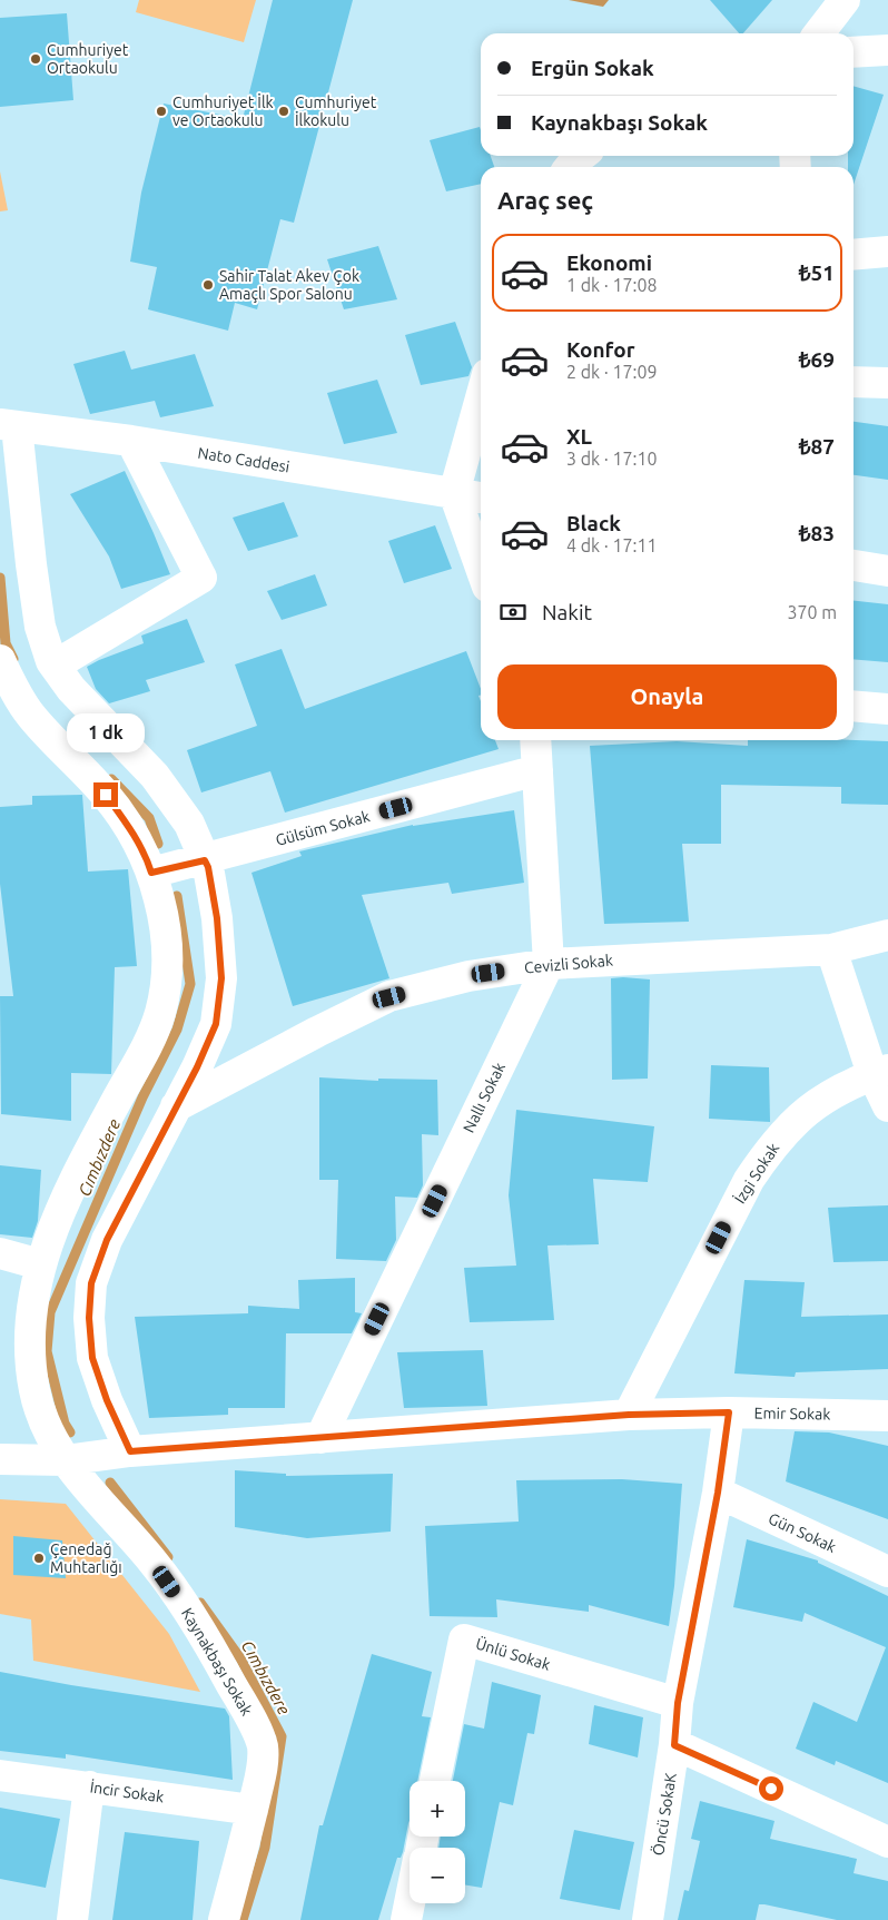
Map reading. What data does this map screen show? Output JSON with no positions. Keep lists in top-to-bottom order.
{
  "streets": {
    "street": [
      "Nato Caddesi",
      "Gülsüm Sokak",
      "Cevizli Sokak",
      "Nallı Sokak",
      "İzgi Sokak",
      "Emir Sokak",
      "Gün Sokak",
      "Ünlü Sokak",
      "Kaynakbaşı Sokak",
      "İncir Sokak",
      "Öncü SokaK"
    ]
  },
  "crossings": [
    ["Gülsüm Sokak", "Nallı Sokak"],
    ["Gülsüm Sokak", "Kaynakbaşı Sokak"],
    ["Cevizli Sokak", "Nallı Sokak"],
    ["Nallı Sokak", "Emir Sokak"],
    ["İzgi Sokak", "Emir Sokak"],
    ["Emir Sokak", "Kaynakbaşı Sokak"],
    ["Emir Sokak", "Öncü SokaK"],
    ["Gün Sokak", "Öncü SokaK"],
    ["Ünlü Sokak", "Öncü SokaK"],
    ["Kaynakbaşı Sokak", "İncir Sokak"]
  ],
  "water": ["Cımbızdere"],
  "places": [
    "Cumhuriyet Ortaokulu",
    "Cumhuriyet İlk ve Ortaokulu",
    "Cumhuriyet İlkokulu",
    "Sahir Talat Akev Çok Amaçlı Spor Salonu",
    "Çenedağ Muhtarlığı"
  ],
  "page": {
    "banner": ["Ergün Sokak", "Kaynakbaşı Sokak"],
    "heading": "Araç seç",
    "list": [
      {
        "name": "Ekonomi",
        "note": "1 dk · 17:08",
        "value": "₺51"
      },
      {
        "name": "Konfor",
        "note": "2 dk · 17:09",
        "value": "₺69"
      },
      {
        "name": "XL",
        "note": "3 dk · 17:10",
        "value": "₺87"
      },
      {
        "name": "Black",
        "note": "4 dk · 17:11",
        "value": "₺83"
      }
    ],
    "pay": ["Nakit", "370 m"],
    "buttons": "Onayla",
    "bubble": "1 dk",
    "map_buttons": ["+", "−"]
  }
}
